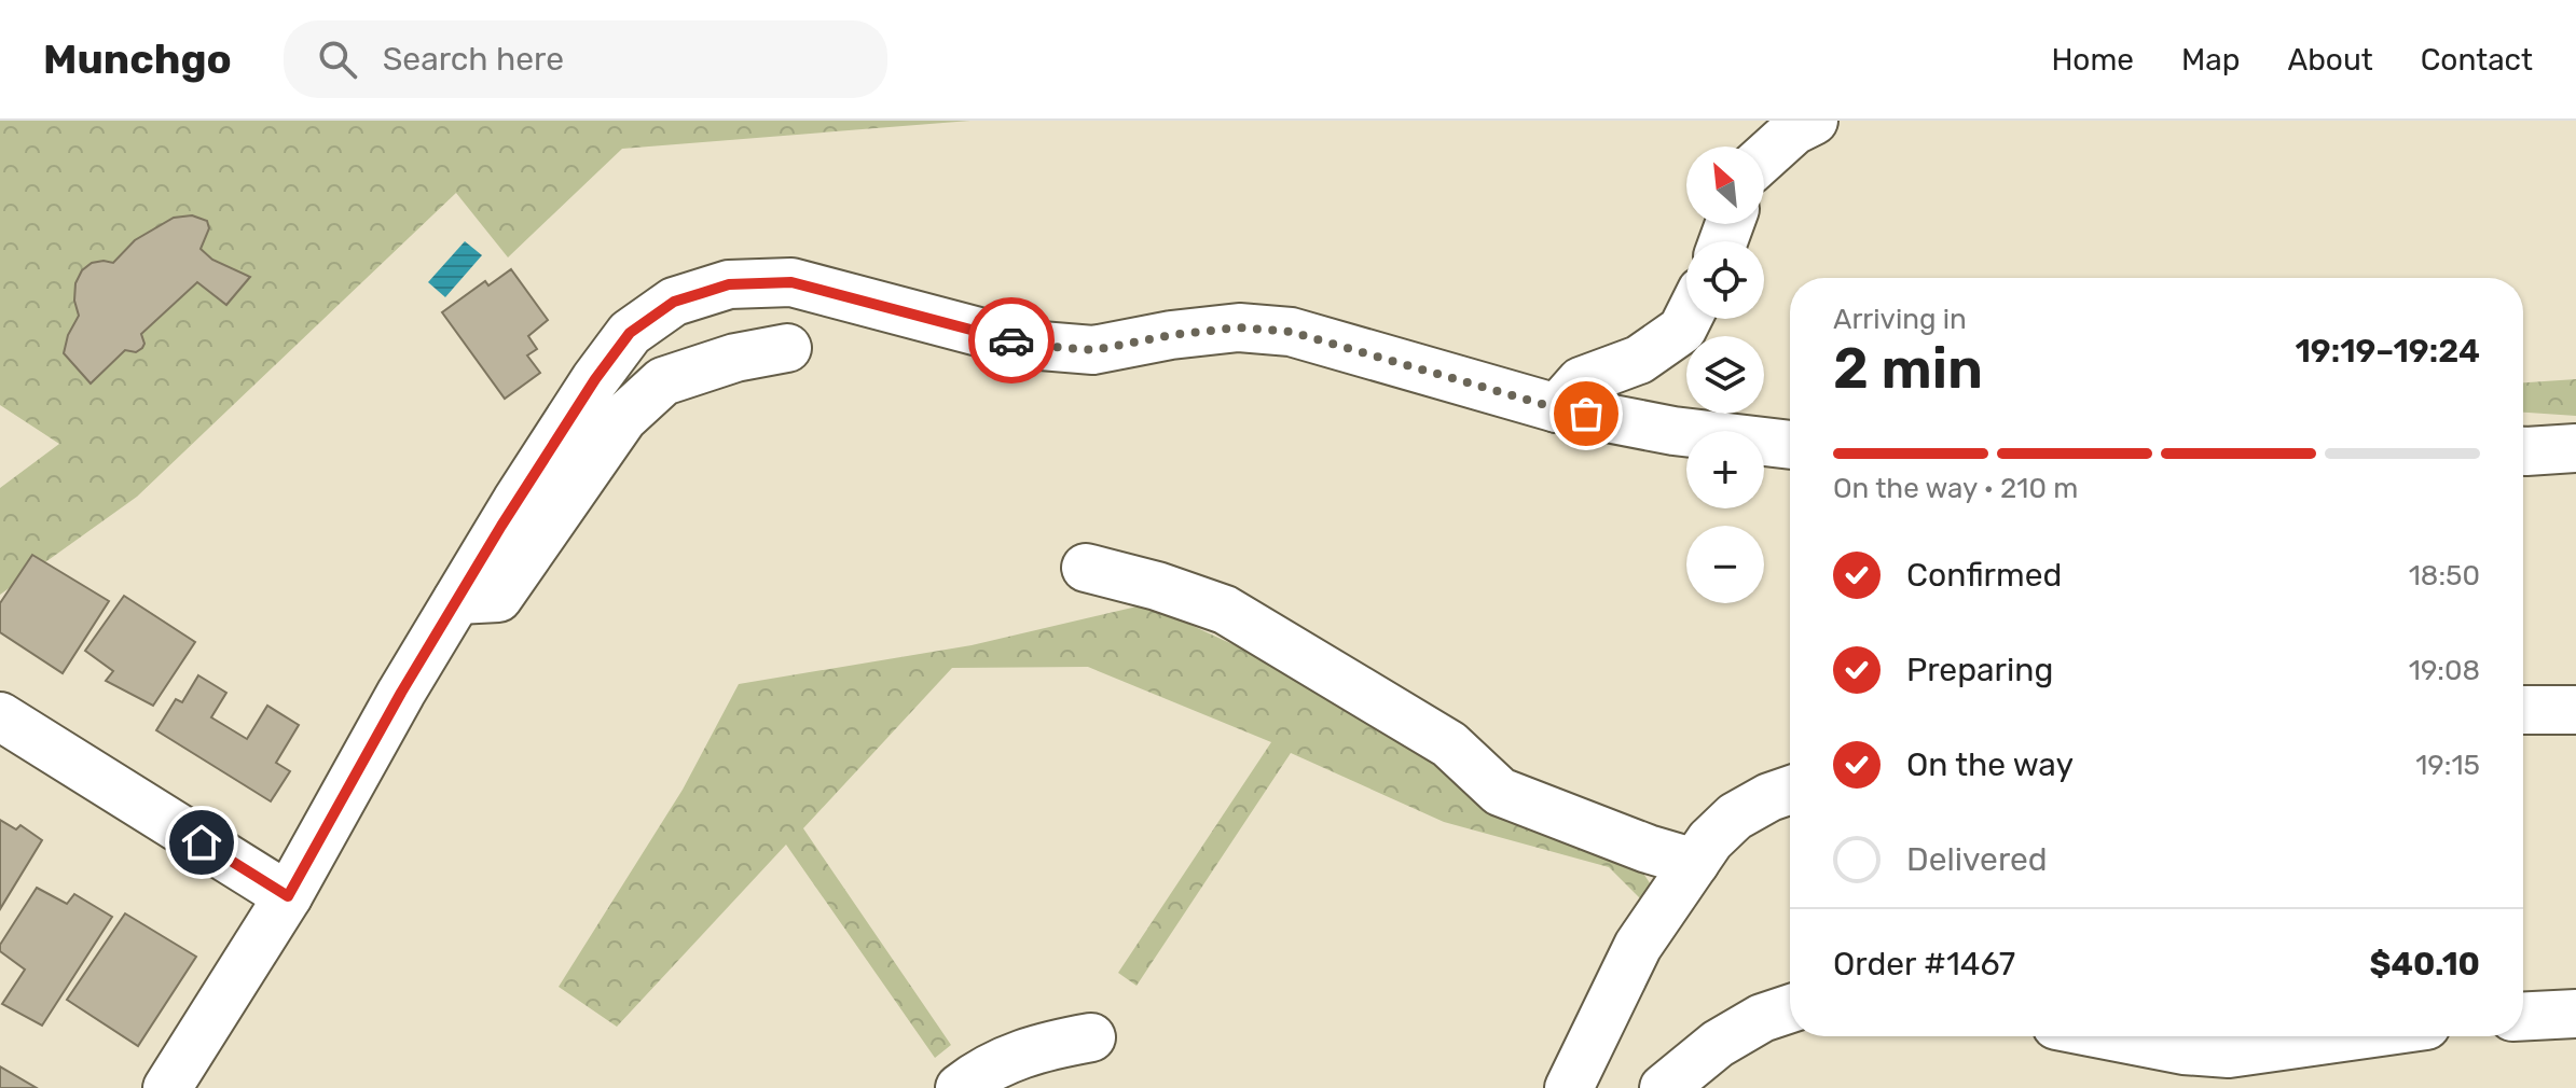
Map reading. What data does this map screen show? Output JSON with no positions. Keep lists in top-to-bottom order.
{
  "north": "top left",
  "page": {
    "header": "Munchgo",
    "search": "Search here",
    "nav": [
      "Home",
      "Map",
      "About",
      "Contact"
    ],
    "map_buttons": ["+", "−"],
    "heading": ["2 min", "Arriving in", "19:19–19:24"],
    "panel": ["Order #1467", "$40.10"],
    "bar": "On the way · 210 m",
    "list": [
      ["Confirmed", "18:50"],
      ["Preparing", "19:08"],
      ["On the way", "19:15"],
      "Delivered"
    ]
  }
}
